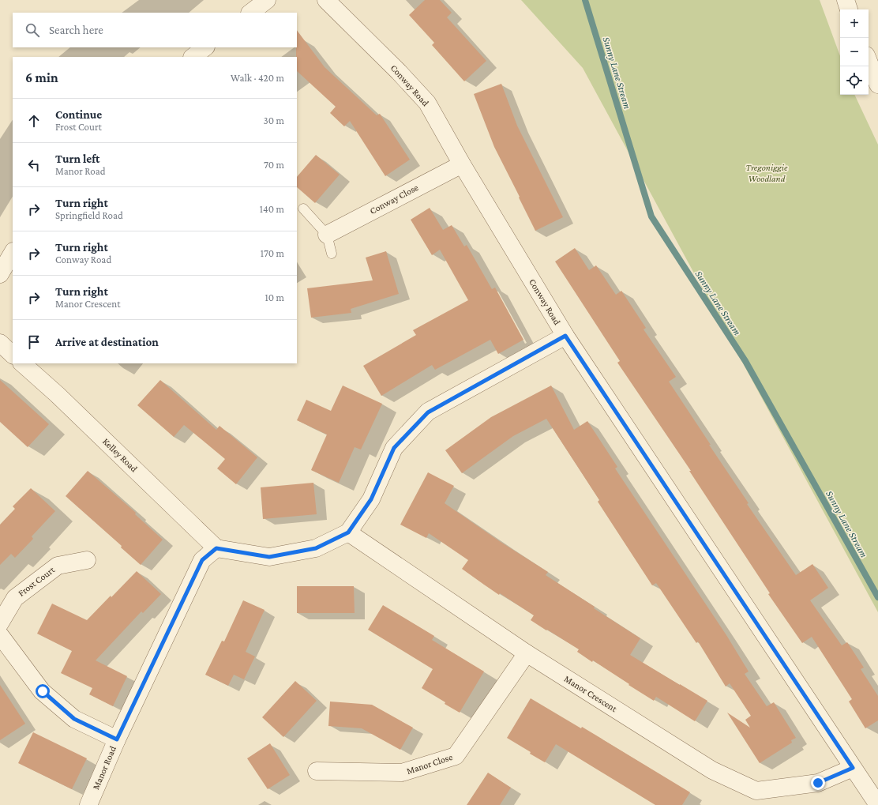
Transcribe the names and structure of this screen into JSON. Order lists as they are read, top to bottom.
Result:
{
  "streets": {
    "street": [
      "Conway Road",
      "Conway Close",
      "Kelley Road",
      "Frost Court",
      "Manor Crescent",
      "Manor Close",
      "Manor Road"
    ]
  },
  "crossings": [
    ["Conway Road", "Conway Close"],
    ["Conway Road", "Manor Crescent"],
    ["Kelley Road", "Manor Road"],
    ["Manor Crescent", "Manor Close"]
  ],
  "water": ["Sunny Lane Stream"],
  "parks": ["Tregoniggie Woodland"],
  "page": {
    "map_buttons": ["+", "−"],
    "search": "Search here",
    "heading": ["6 min", "Walk · 420 m"],
    "list": [
      ["Continue", "Frost Court", "30 m"],
      ["Turn left", "Manor Road", "70 m"],
      ["Turn right", "Springfield Road", "140 m"],
      ["Turn right", "Conway Road", "170 m"],
      ["Turn right", "Manor Crescent", "10 m"],
      "Arrive at destination"
    ]
  }
}
